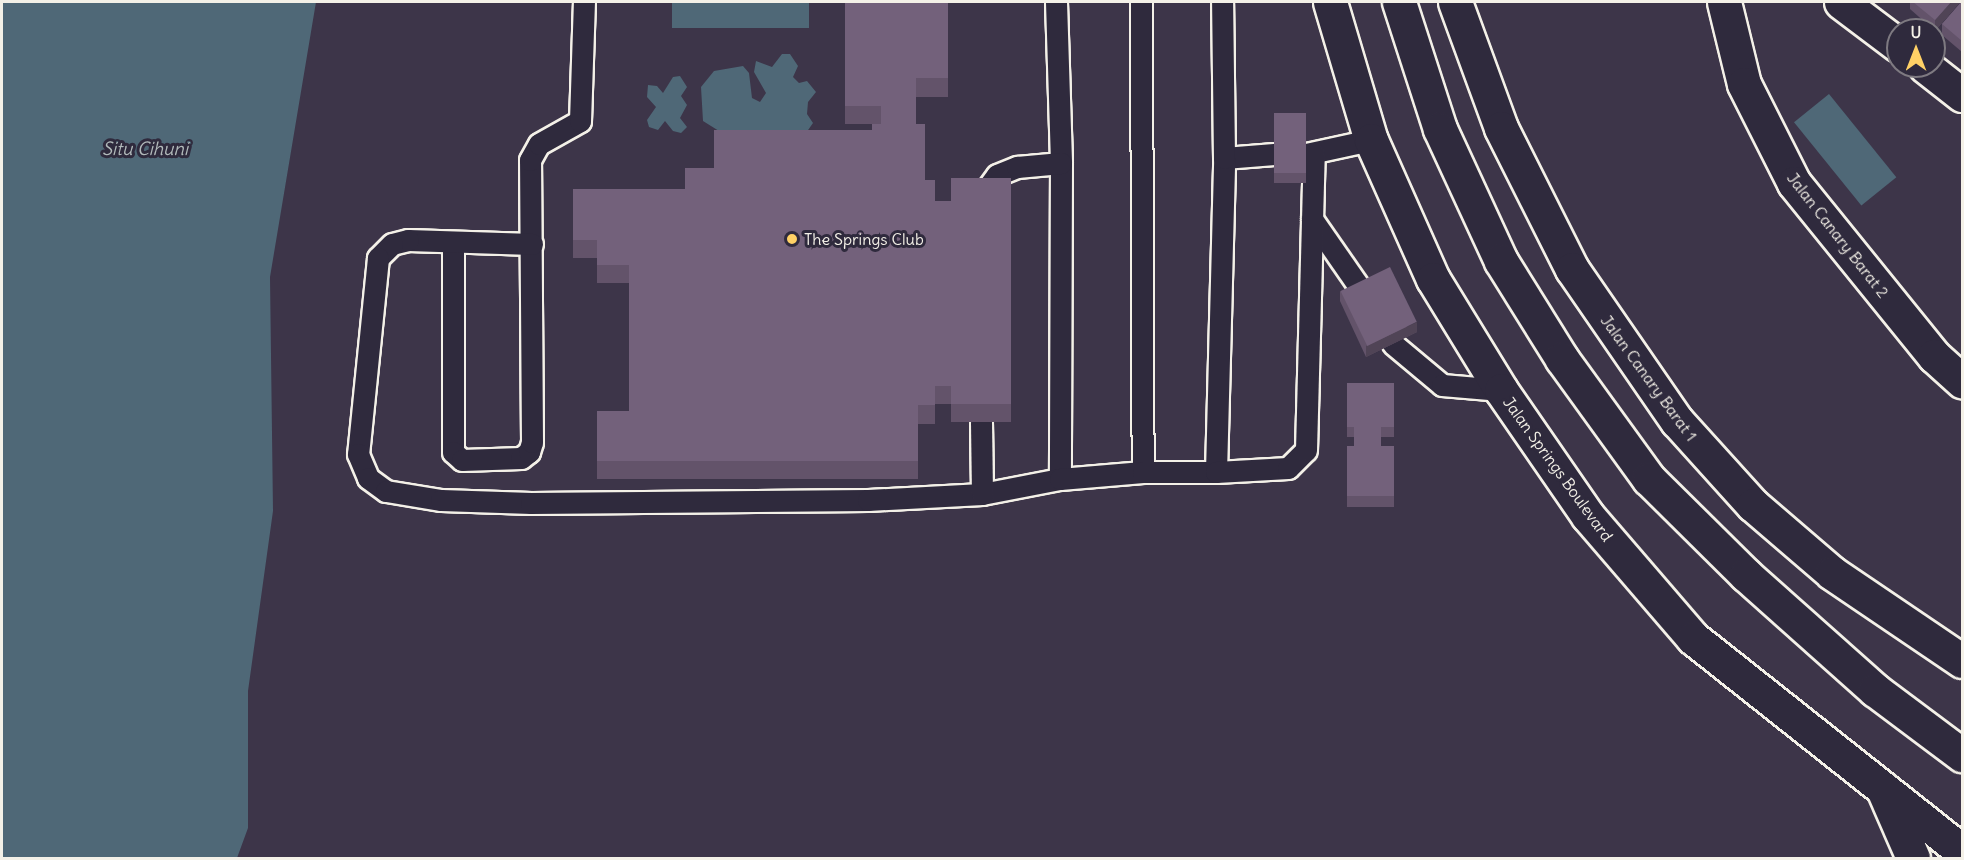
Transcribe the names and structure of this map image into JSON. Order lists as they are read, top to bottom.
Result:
{
  "streets": {
    "main road": ["Jalan Canary Barat 2", "Jalan Canary Barat 1", "Jalan Springs Boulevard"]
  },
  "water": ["Situ Cihuni"],
  "places": ["The Springs Club"],
  "north": "top"
}
